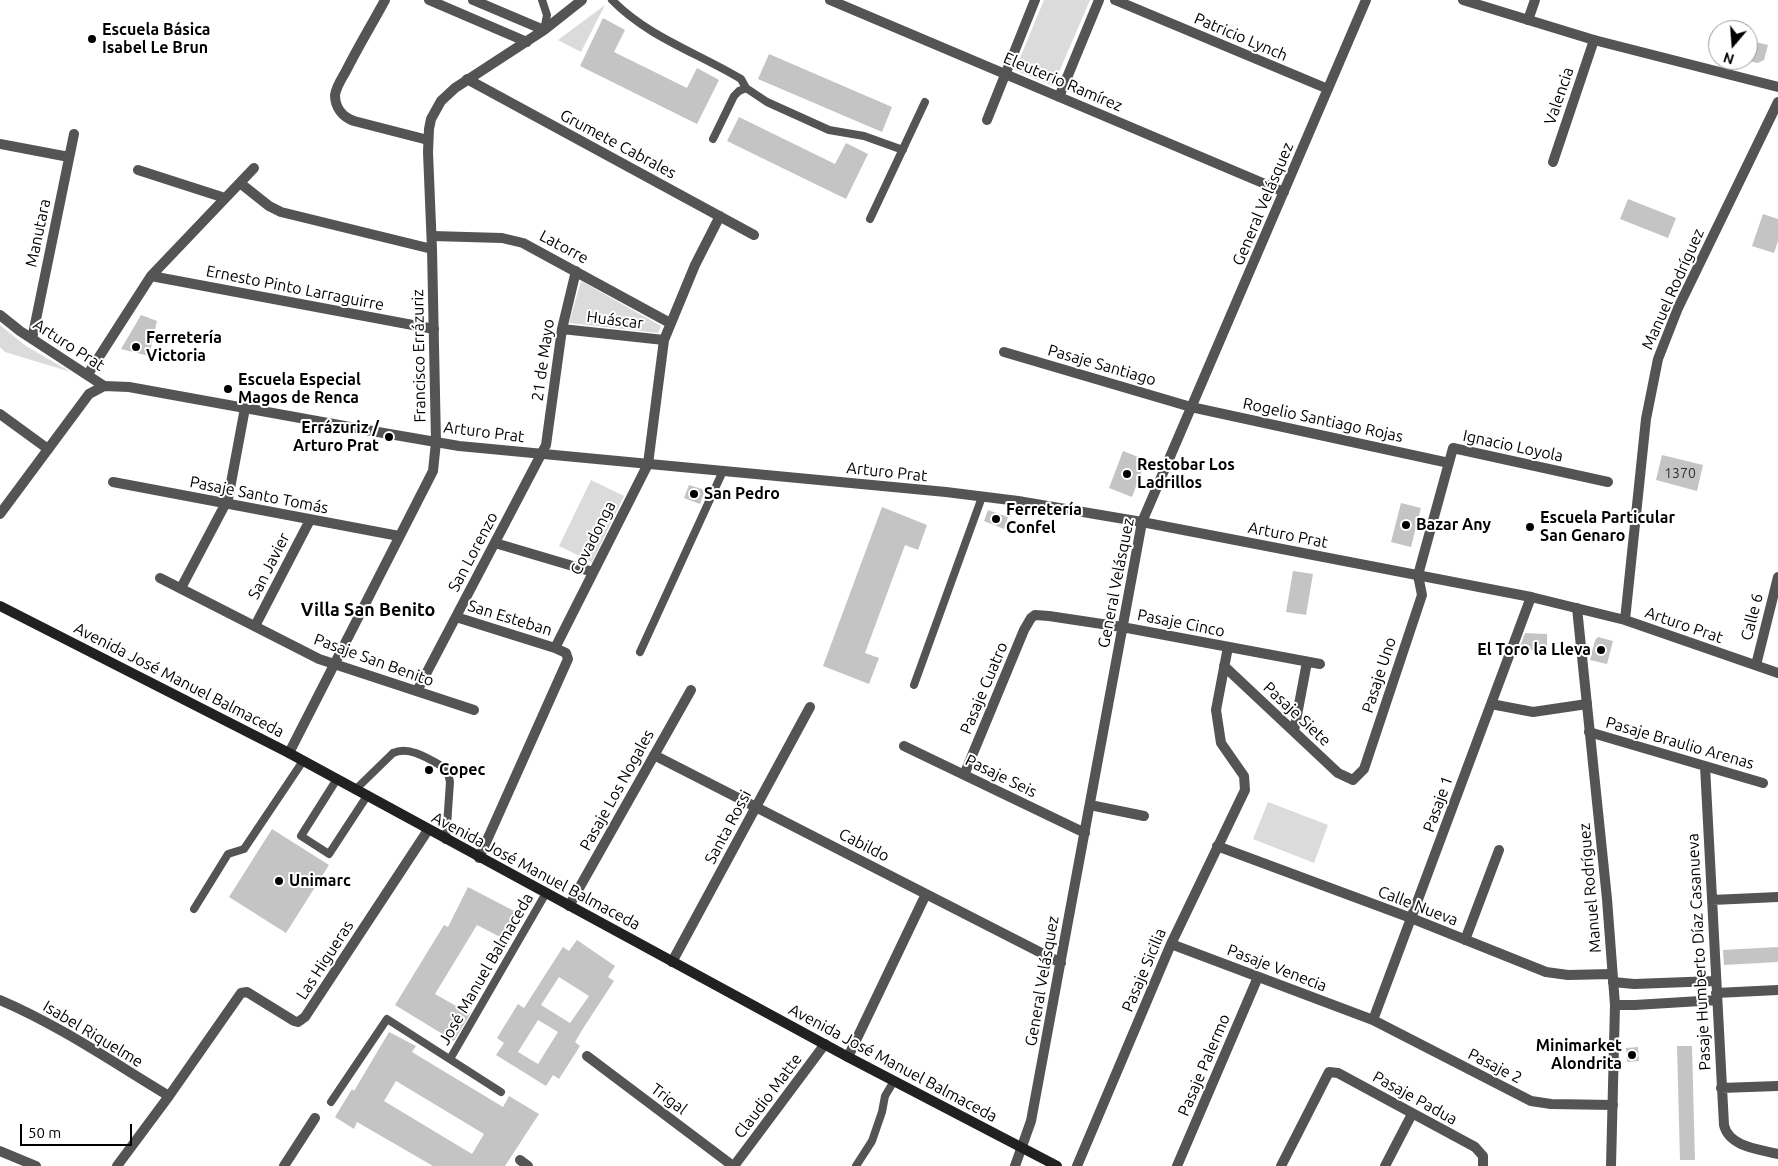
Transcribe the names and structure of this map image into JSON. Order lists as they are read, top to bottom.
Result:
{
  "streets": {
    "main road": ["Avenida José Manuel Balmaceda"],
    "street": [
      "Patricio Lynch",
      "Eleuterio Ramírez",
      "Valencia",
      "Grumete Cabrales",
      "General Velásquez",
      "Manutara",
      "Latorre",
      "Ernesto Pinto Larraguirre",
      "Manuel Rodríguez",
      "Huáscar",
      "Arturo Prat",
      "Francisco Errázuriz",
      "21 de Mayo",
      "Pasaje Santiago",
      "Rogelio Santiago Rojas",
      "Ignacio Loyola",
      "Pasaje Santo Tomás",
      "Covadonga",
      "San Lorenzo",
      "San Javier",
      "Calle 6",
      "San Esteban",
      "Pasaje Cinco",
      "Pasaje San Benito",
      "Pasaje Uno",
      "Pasaje Cuatro",
      "Pasaje Siete",
      "Pasaje Braulio Arenas",
      "Pasaje Seis",
      "Pasaje Los Nogales",
      "Pasaje 1",
      "Santa Rossi",
      "Cabildo",
      "Calle Nueva",
      "Pasaje Humberto Díaz Casanueva",
      "Las Higueras",
      "Pasaje Venecia",
      "Pasaje Sicilia",
      "Isabel Riquelme",
      "Pasaje Palermo",
      "Pasaje 2",
      "Claudio Matte",
      "Pasaje Padua",
      "Trigal"
    ],
    "lane": ["José Manuel Balmaceda"]
  },
  "crossings": [
    ["Patricio Lynch", "General Velásquez"],
    ["Eleuterio Ramírez", "General Velásquez"],
    ["Grumete Cabrales", "Francisco Errázuriz"],
    ["Grumete Cabrales", "Covadonga"],
    ["General Velásquez", "Arturo Prat"],
    ["General Velásquez", "Pasaje Santiago"],
    ["General Velásquez", "Rogelio Santiago Rojas"],
    ["General Velásquez", "Pasaje Cinco"],
    ["General Velásquez", "Avenida José Manuel Balmaceda"],
    ["General Velásquez", "Pasaje Seis"],
    ["General Velásquez", "Cabildo"],
    ["Manutara", "Arturo Prat"],
    ["Latorre", "Francisco Errázuriz"],
    ["Latorre", "21 de Mayo"],
    ["Latorre", "Covadonga"],
    ["Ernesto Pinto Larraguirre", "Francisco Errázuriz"],
    ["Manuel Rodríguez", "Arturo Prat"],
    ["Manuel Rodríguez", "Pasaje Braulio Arenas"],
    ["Manuel Rodríguez", "Calle Nueva"],
    ["Manuel Rodríguez", "Pasaje 2"],
    ["Huáscar", "21 de Mayo"],
    ["Huáscar", "Covadonga"],
    ["Arturo Prat", "Francisco Errázuriz"],
    ["Arturo Prat", "21 de Mayo"],
    ["Arturo Prat", "Ignacio Loyola"],
    ["Arturo Prat", "Covadonga"],
    ["Arturo Prat", "San Lorenzo"],
    ["Arturo Prat", "Calle 6"],
    ["Arturo Prat", "Pasaje Uno"],
    ["Arturo Prat", "Pasaje 1"],
    ["Francisco Errázuriz", "Pasaje Santo Tomás"],
    ["Francisco Errázuriz", "Pasaje San Benito"],
    ["Francisco Errázuriz", "Avenida José Manuel Balmaceda"],
    ["21 de Mayo", "San Lorenzo"],
    ["Pasaje Santiago", "Rogelio Santiago Rojas"],
    ["Rogelio Santiago Rojas", "Ignacio Loyola"],
    ["Ignacio Loyola", "Pasaje Uno"],
    ["Pasaje Santo Tomás", "San Javier"],
    ["Covadonga", "San Esteban"],
    ["San Lorenzo", "San Esteban"],
    ["San Lorenzo", "Pasaje San Benito"],
    ["San Javier", "Pasaje San Benito"],
    ["Pasaje Cinco", "Pasaje Cuatro"],
    ["Pasaje Uno", "Pasaje Siete"],
    ["Avenida José Manuel Balmaceda", "Pasaje Los Nogales"],
    ["Avenida José Manuel Balmaceda", "Santa Rossi"],
    ["Avenida José Manuel Balmaceda", "Las Higueras"],
    ["Avenida José Manuel Balmaceda", "José Manuel Balmaceda"],
    ["Avenida José Manuel Balmaceda", "Claudio Matte"],
    ["Pasaje Cuatro", "Pasaje Seis"],
    ["Pasaje Siete", "Pasaje Sicilia"],
    ["Pasaje Braulio Arenas", "Pasaje Humberto Díaz Casanueva"],
    ["Pasaje Los Nogales", "Cabildo"],
    ["Pasaje 1", "Calle Nueva"],
    ["Pasaje 1", "Pasaje Venecia"],
    ["Pasaje 1", "Pasaje 2"],
    ["Santa Rossi", "Cabildo"],
    ["Calle Nueva", "Pasaje Humberto Díaz Casanueva"],
    ["Calle Nueva", "Pasaje Sicilia"],
    ["Las Higueras", "Isabel Riquelme"],
    ["Pasaje Venecia", "Pasaje Sicilia"],
    ["Pasaje Venecia", "Pasaje Palermo"],
    ["Pasaje Venecia", "Pasaje 2"],
    ["Claudio Matte", "Trigal"]
  ],
  "districts": ["Villa San Benito"],
  "places": [
    "Escuela Básica Isabel Le Brun",
    "Ferretería Victoria",
    "Escuela Especial Magos de Renca",
    "Errázuriz / Arturo Prat",
    "Restobar Los Ladrillos",
    "San Pedro",
    "Ferretería Confel",
    "Bazar Any",
    "Escuela Particular San Genaro",
    "El Toro la Lleva",
    "Copec",
    "Unimarc",
    "Minimarket Alondrita"
  ],
  "house_numbers": ["1370"],
  "scale_bar": "50 m",
  "north": "bottom"
}
